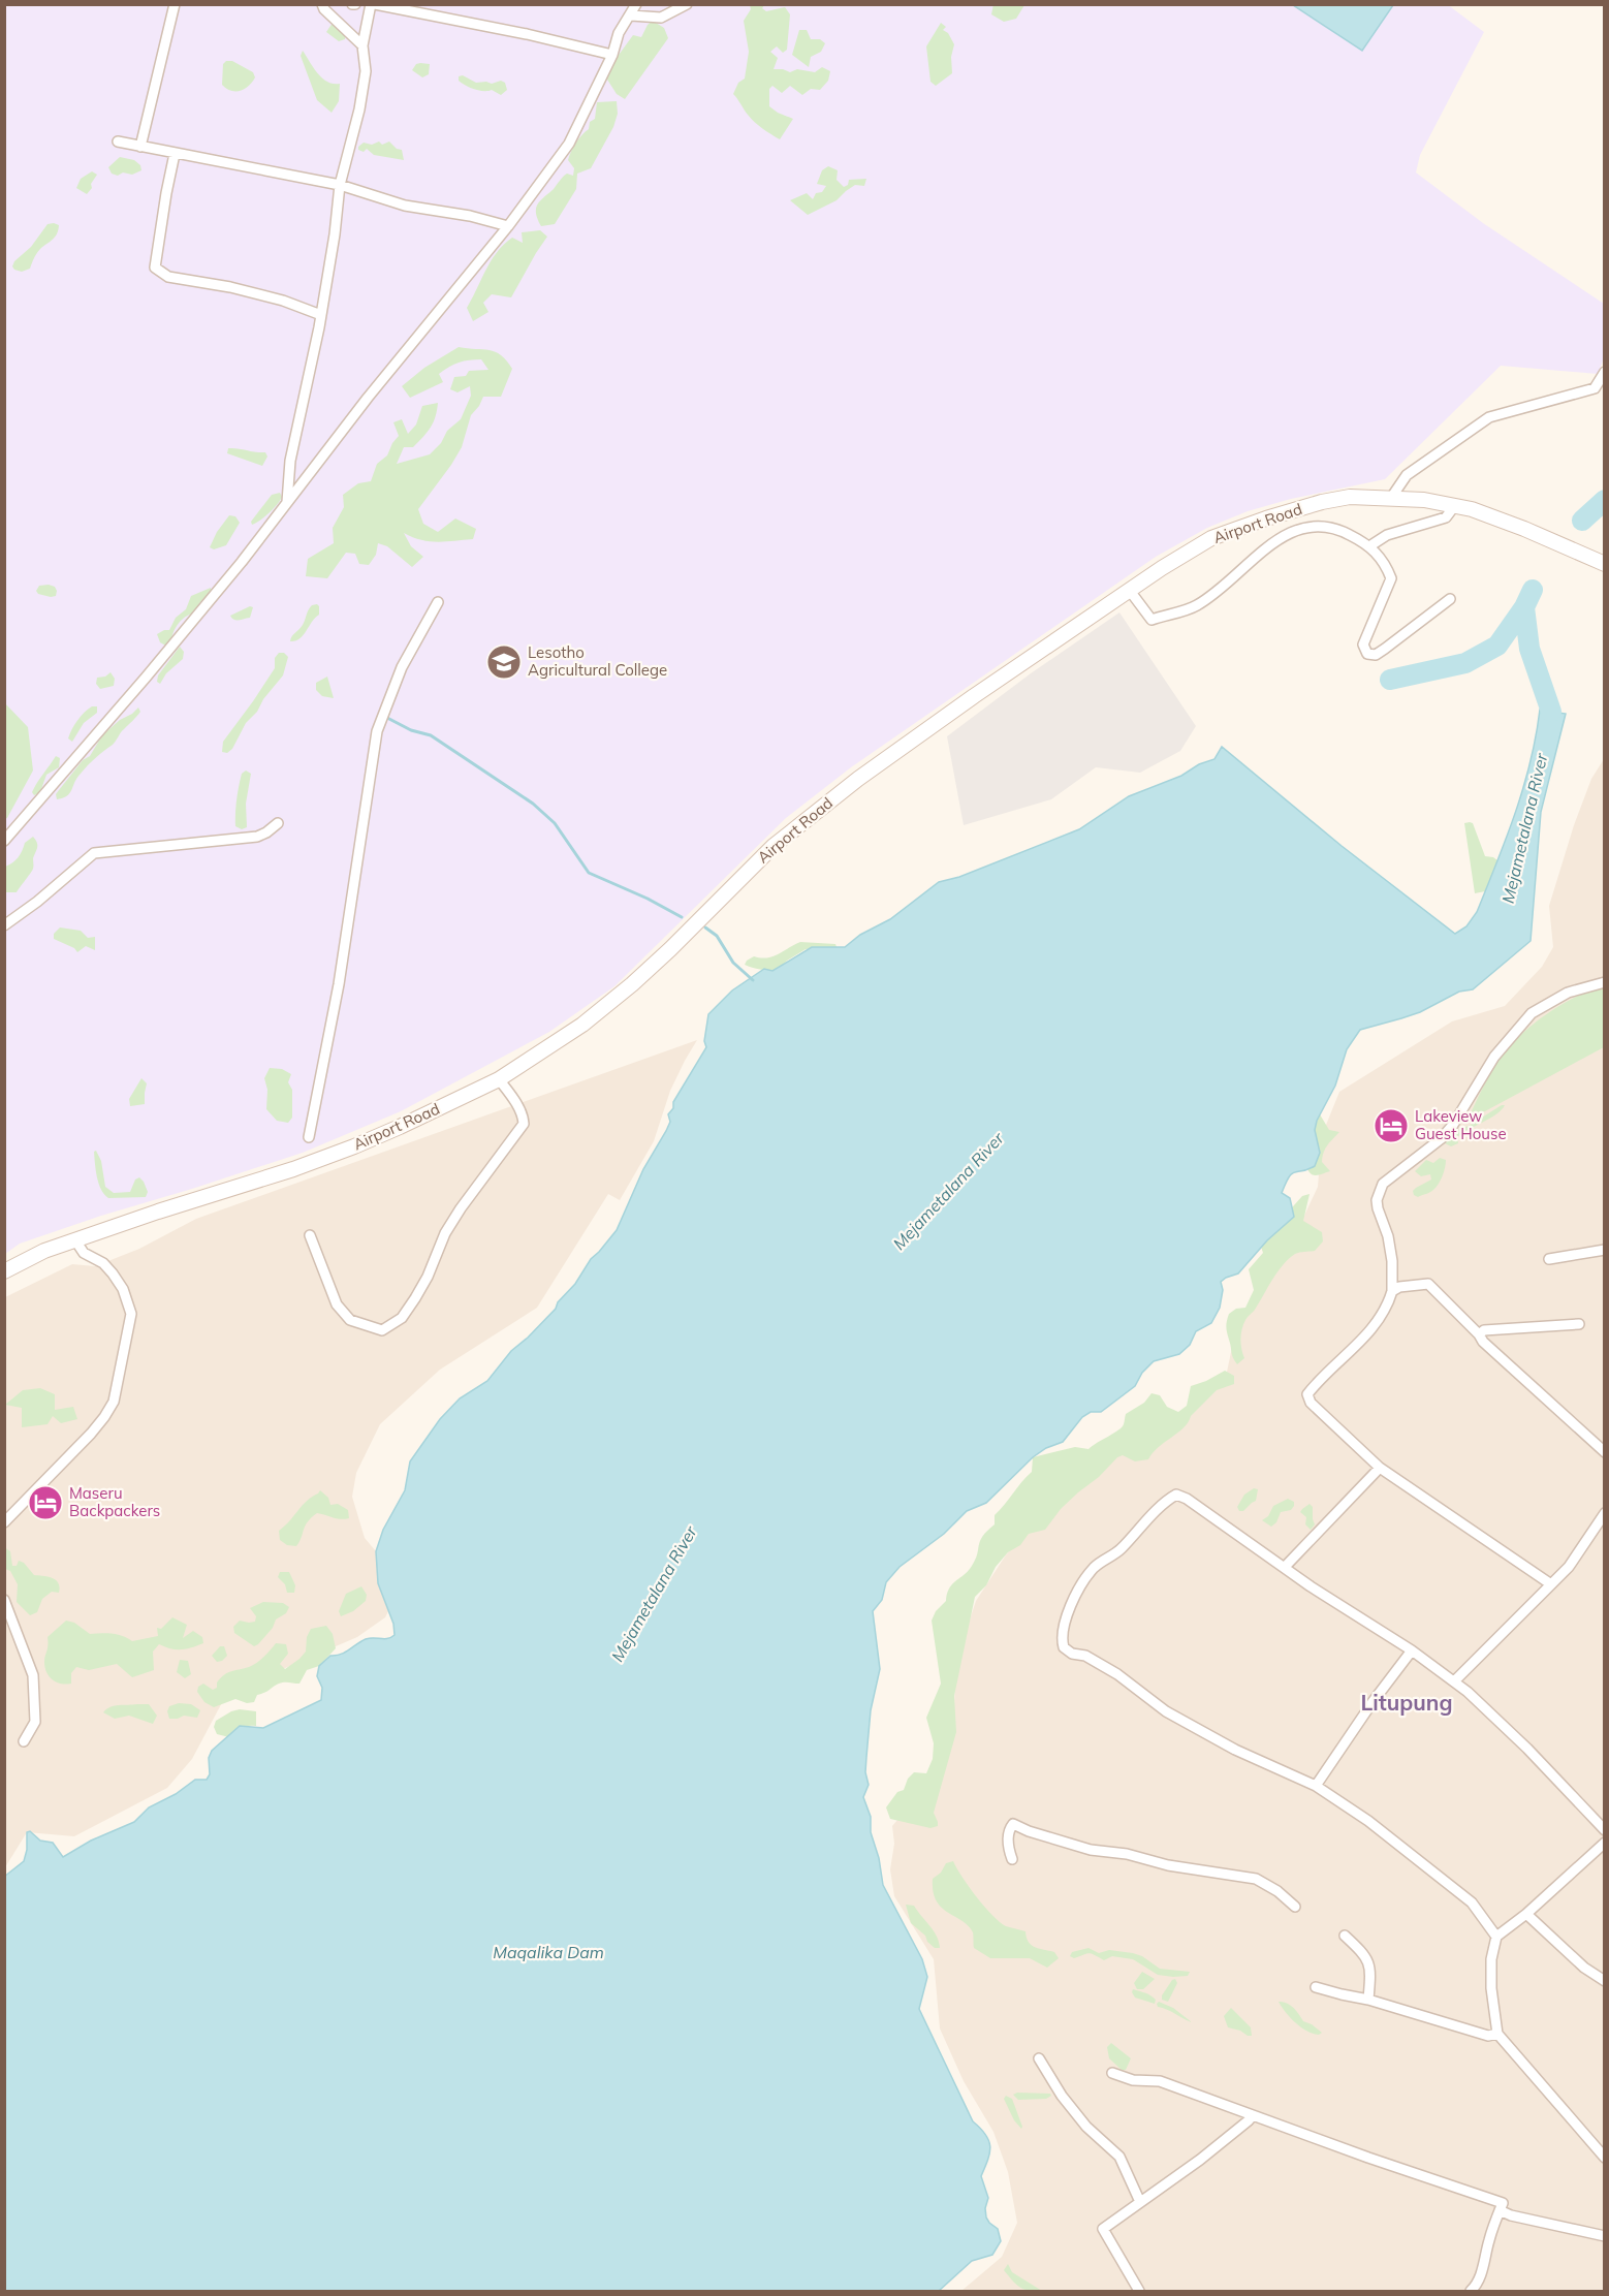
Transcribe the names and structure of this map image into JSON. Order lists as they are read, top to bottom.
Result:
{
  "streets": {
    "main road": ["Airport Road"]
  },
  "districts": ["Litupung"],
  "water": ["Mejametalana River", "Maqalika Dam"],
  "places": {
    "school or university": ["Lesotho Agricultural College"],
    "hotel": ["Lakeview Guest House", "Maseru Backpackers"]
  }
}
